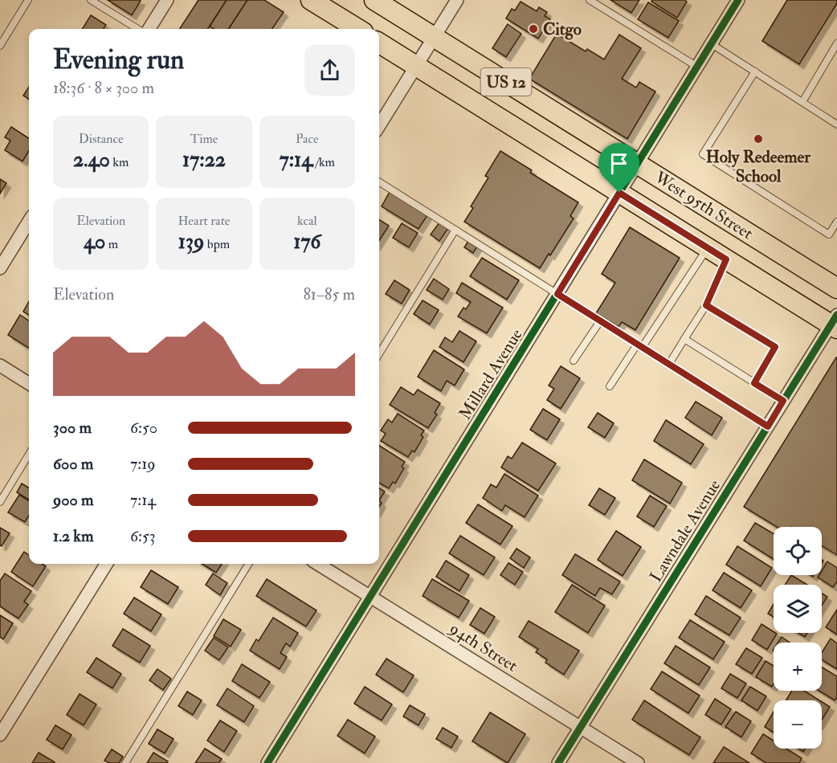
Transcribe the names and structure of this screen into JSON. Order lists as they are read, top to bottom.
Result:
{
  "streets": {
    "main road": ["US 12", "West 95th Street"],
    "street": ["Millard Avenue", "Lawndale Avenue", "94th Street"]
  },
  "crossings": [
    ["West 95th Street", "Millard Avenue"],
    ["West 95th Street", "Lawndale Avenue"],
    ["Millard Avenue", "94th Street"],
    ["Lawndale Avenue", "94th Street"]
  ],
  "places": ["Citgo", "Holy Redeemer School"],
  "page": {
    "heading": ["Evening run", "18:36 · 8 × 300 m"],
    "stats": [
      ["Distance", "2.40 km"],
      ["Time", "17:22"],
      ["Pace", "7:14 /km"],
      ["Elevation", "40 m"],
      ["Heart rate", "139 bpm"],
      ["kcal", "176"]
    ],
    "chart": ["Elevation", "81–85 m"],
    "list": [
      {
        "name": "300 m",
        "note": "6:50"
      },
      {
        "name": "600 m",
        "note": "7:19"
      },
      {
        "name": "900 m",
        "note": "7:14"
      },
      {
        "name": "1.2 km",
        "note": "6:53"
      }
    ],
    "map_buttons": ["+", "−"]
  }
}
